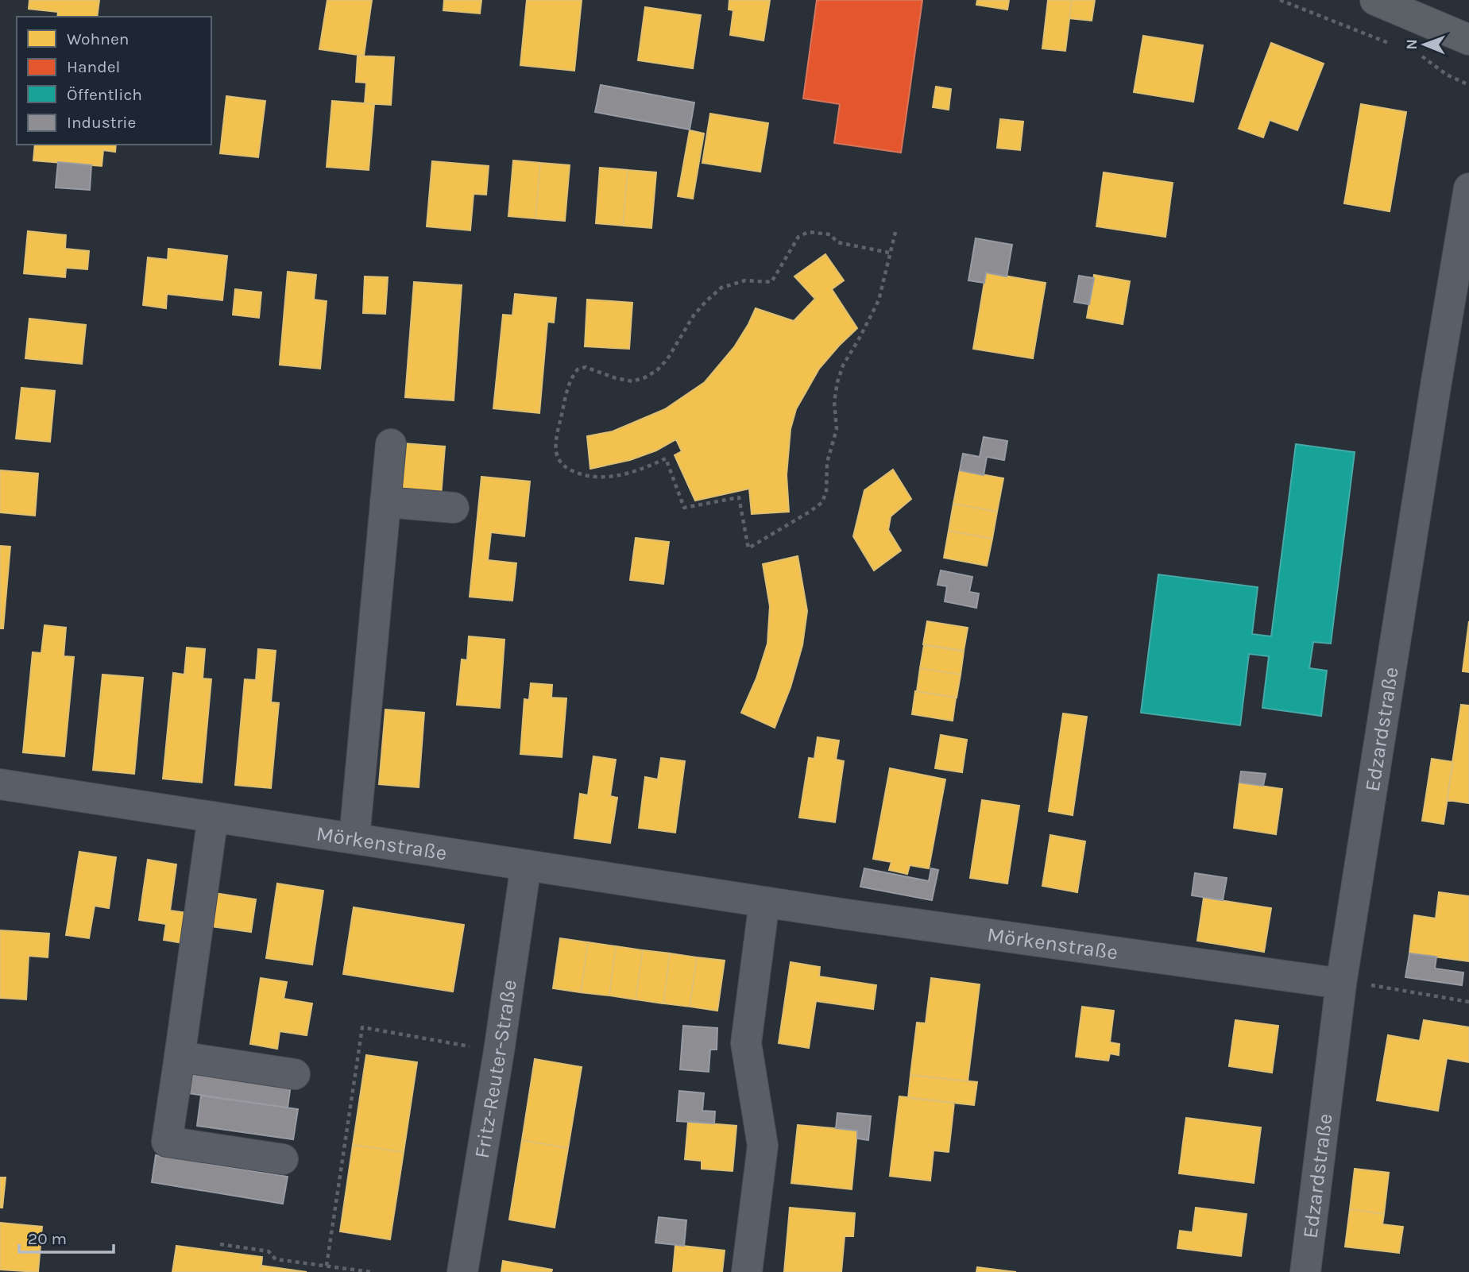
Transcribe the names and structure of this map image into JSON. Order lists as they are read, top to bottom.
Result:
{
  "streets": {
    "street": ["Edzardstraße", "Mörkenstraße", "Fritz-Reuter-Straße"]
  },
  "crossings": [
    ["Edzardstraße", "Mörkenstraße"],
    ["Mörkenstraße", "Fritz-Reuter-Straße"]
  ],
  "legend": [
    "Wohnen",
    "Handel",
    "Öffentlich",
    "Industrie"
  ],
  "scale_bar": "20 m",
  "north": "left"
}
